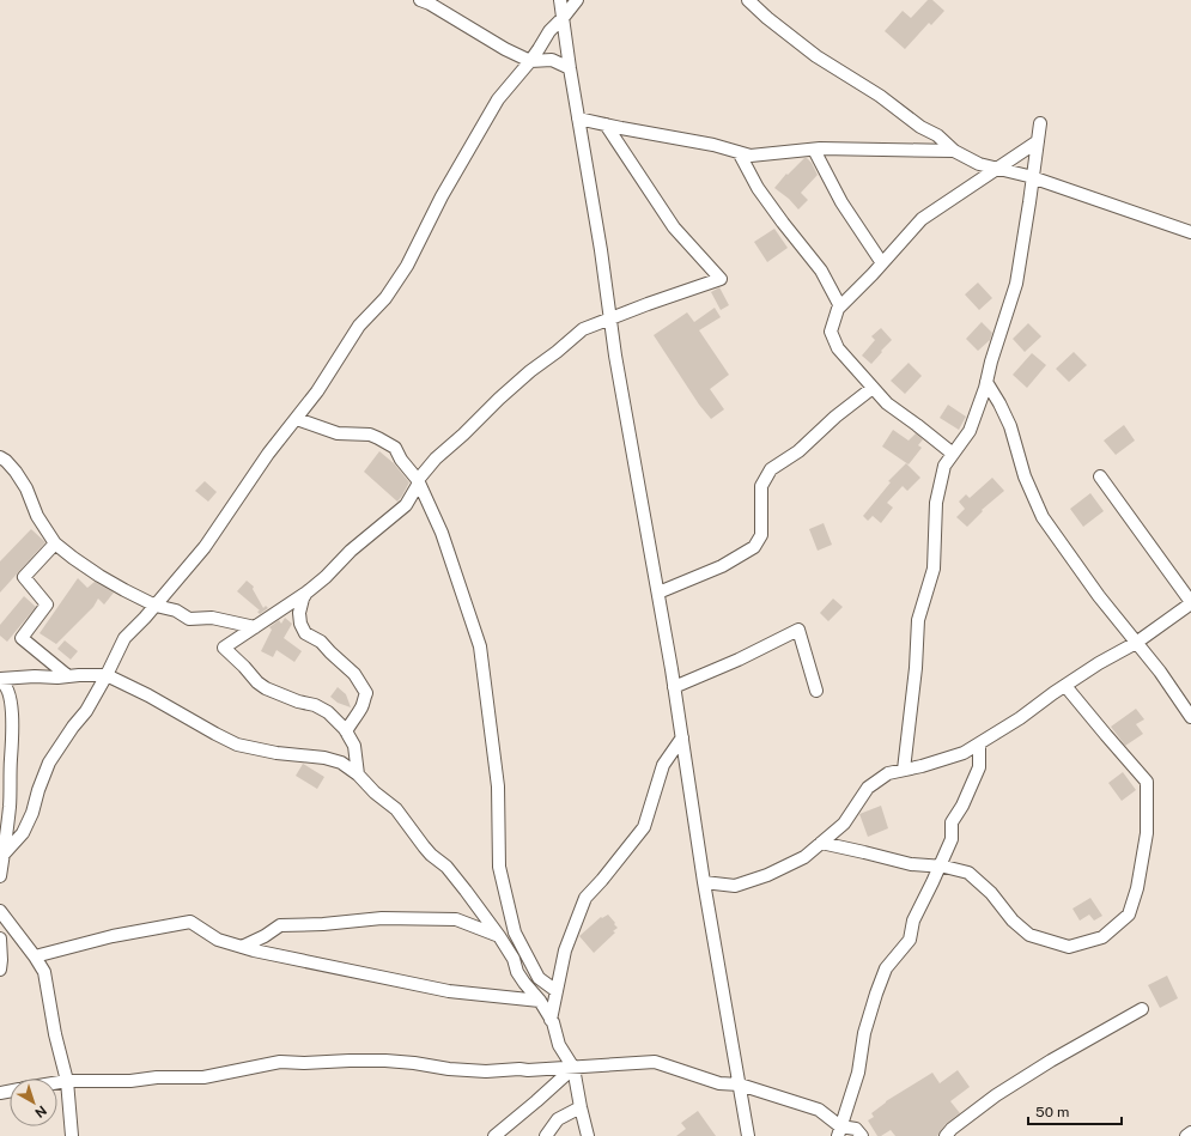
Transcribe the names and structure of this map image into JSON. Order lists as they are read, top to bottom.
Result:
{
  "scale_bar": "50 m",
  "north": "bottom right"
}
